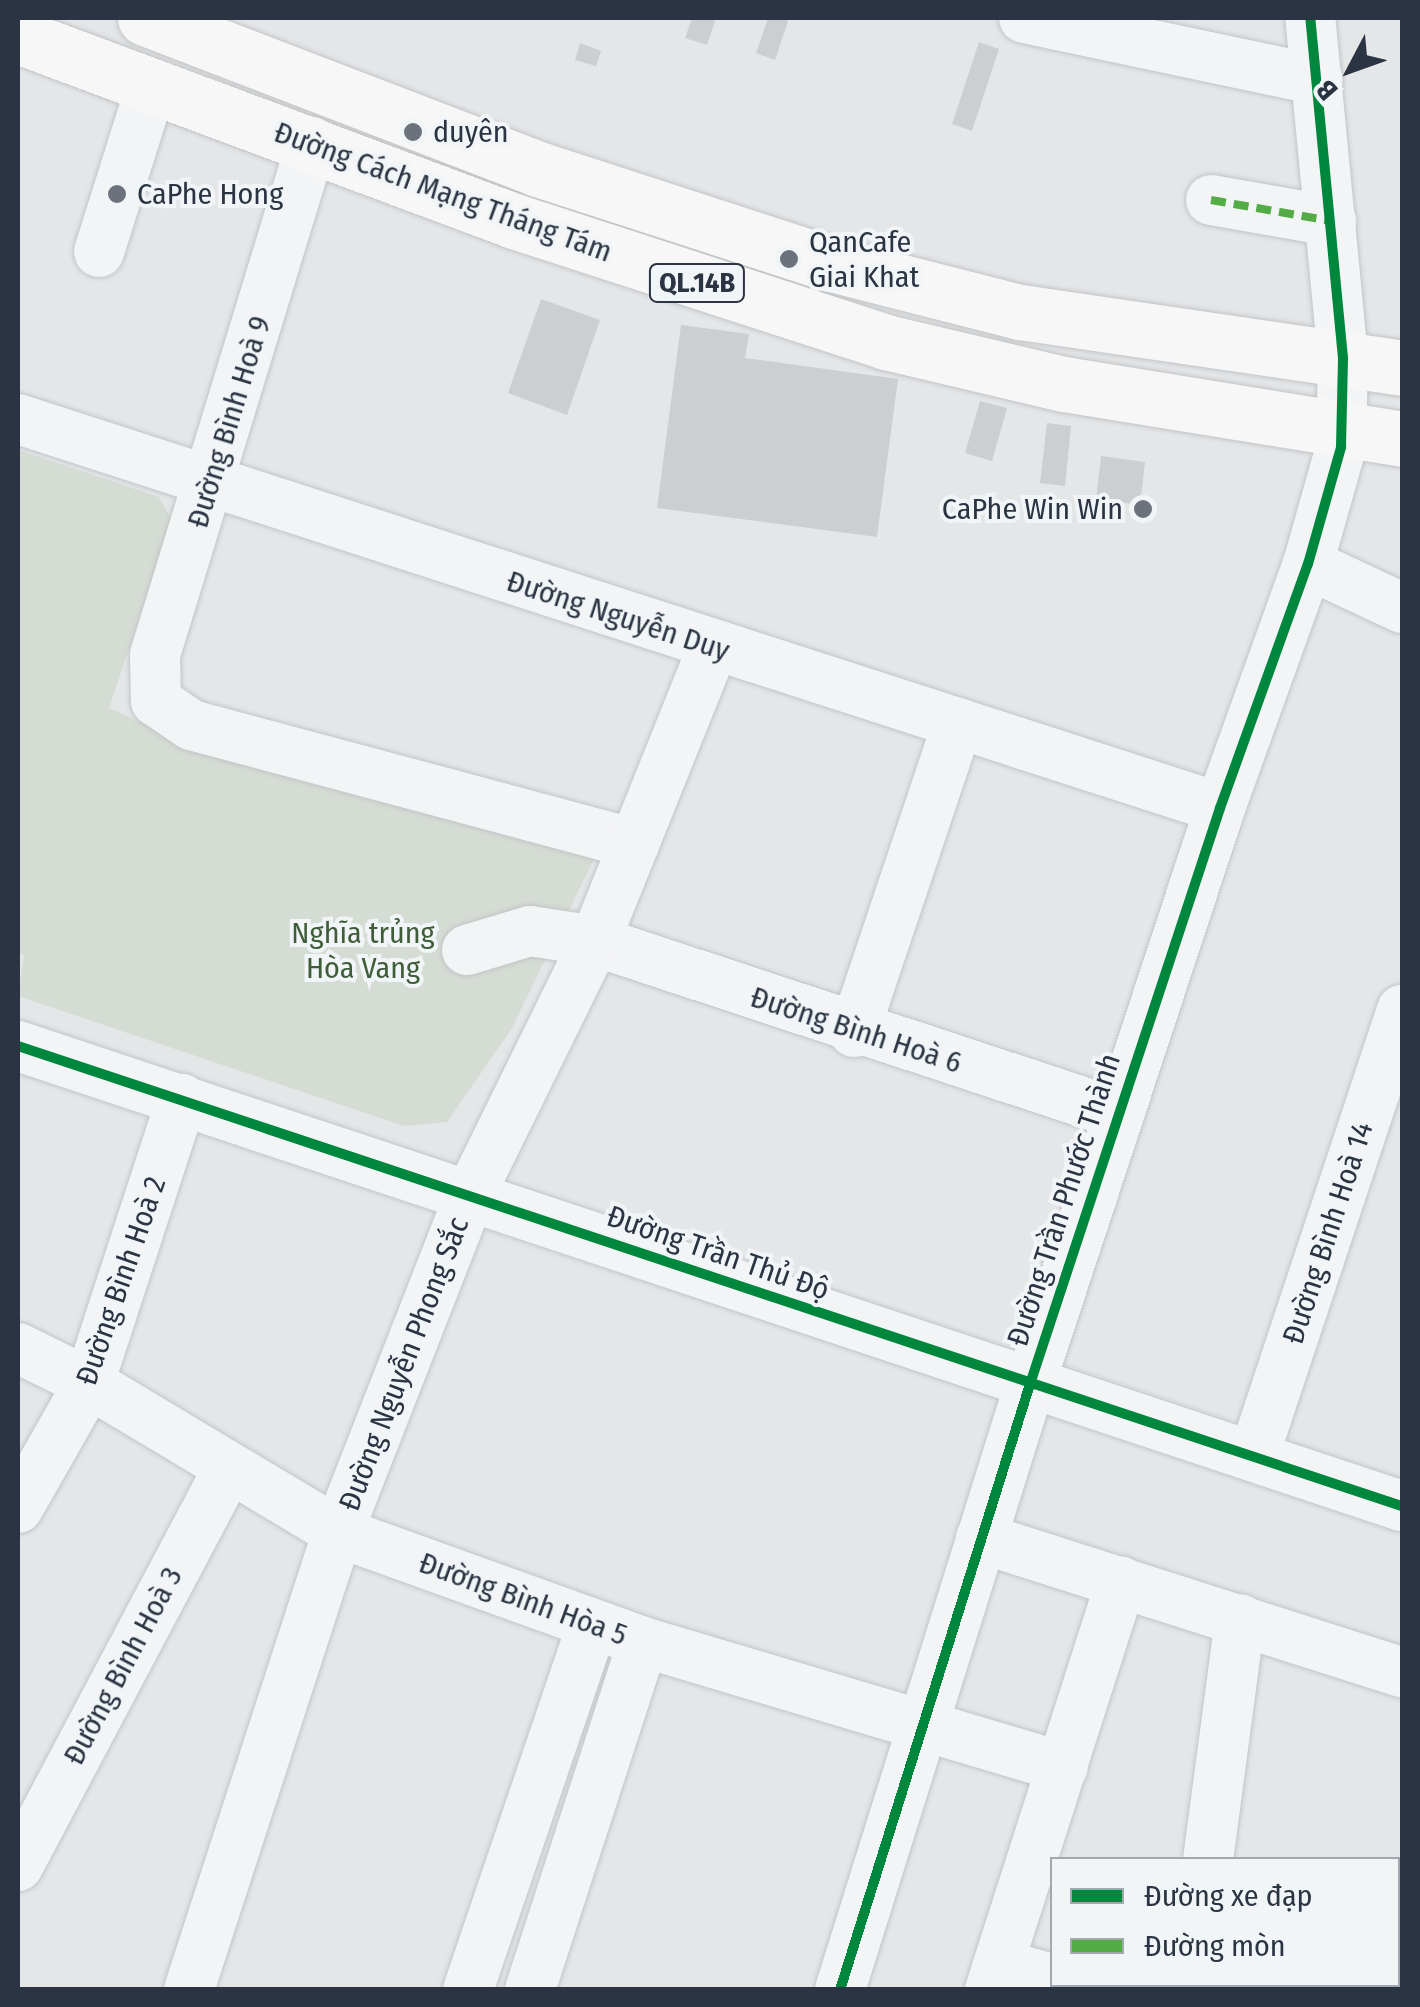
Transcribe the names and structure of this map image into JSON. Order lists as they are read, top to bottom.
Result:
{
  "streets": {
    "highway": ["Đường Cách Mạng Tháng Tám", "QL.14B"],
    "street": [
      "Đường Bình Hoà 9",
      "Đường Nguyễn Duy",
      "Đường Bình Hoà 6",
      "Đường Trần Phước Thành",
      "Đường Bình Hoà 14",
      "Đường Trần Thủ Độ",
      "Đường Bình Hoà 2",
      "Đường Nguyễn Phong Sắc",
      "Đường Bình Hòa 5",
      "Đường Bình Hoà 3"
    ]
  },
  "crossings": [
    ["Đường Cách Mạng Tháng Tám", "Đường Bình Hoà 9"],
    ["Đường Cách Mạng Tháng Tám", "Đường Trần Phước Thành"],
    ["Đường Bình Hoà 9", "Đường Nguyễn Duy"],
    ["Đường Bình Hoà 9", "Đường Nguyễn Phong Sắc"],
    ["Đường Nguyễn Duy", "Đường Trần Phước Thành"],
    ["Đường Nguyễn Duy", "Đường Nguyễn Phong Sắc"],
    ["Đường Bình Hoà 6", "Đường Trần Phước Thành"],
    ["Đường Bình Hoà 6", "Đường Nguyễn Phong Sắc"],
    ["Đường Trần Phước Thành", "Đường Trần Thủ Độ"],
    ["Đường Trần Phước Thành", "Đường Bình Hòa 5"],
    ["Đường Bình Hoà 14", "Đường Trần Thủ Độ"],
    ["Đường Trần Thủ Độ", "Đường Bình Hoà 2"],
    ["Đường Trần Thủ Độ", "Đường Nguyễn Phong Sắc"],
    ["Đường Bình Hoà 2", "Đường Bình Hòa 5"],
    ["Đường Nguyễn Phong Sắc", "Đường Bình Hòa 5"],
    ["Đường Bình Hòa 5", "Đường Bình Hoà 3"]
  ],
  "parks": ["Nghĩa trủng Hòa Vang"],
  "places": [
    "duyên",
    "CaPhe Hong",
    "QanCafe Giai Khat",
    "CaPhe Win Win"
  ],
  "legend": ["Đường xe đạp", "Đường mòn"],
  "north": "bottom left"
}
